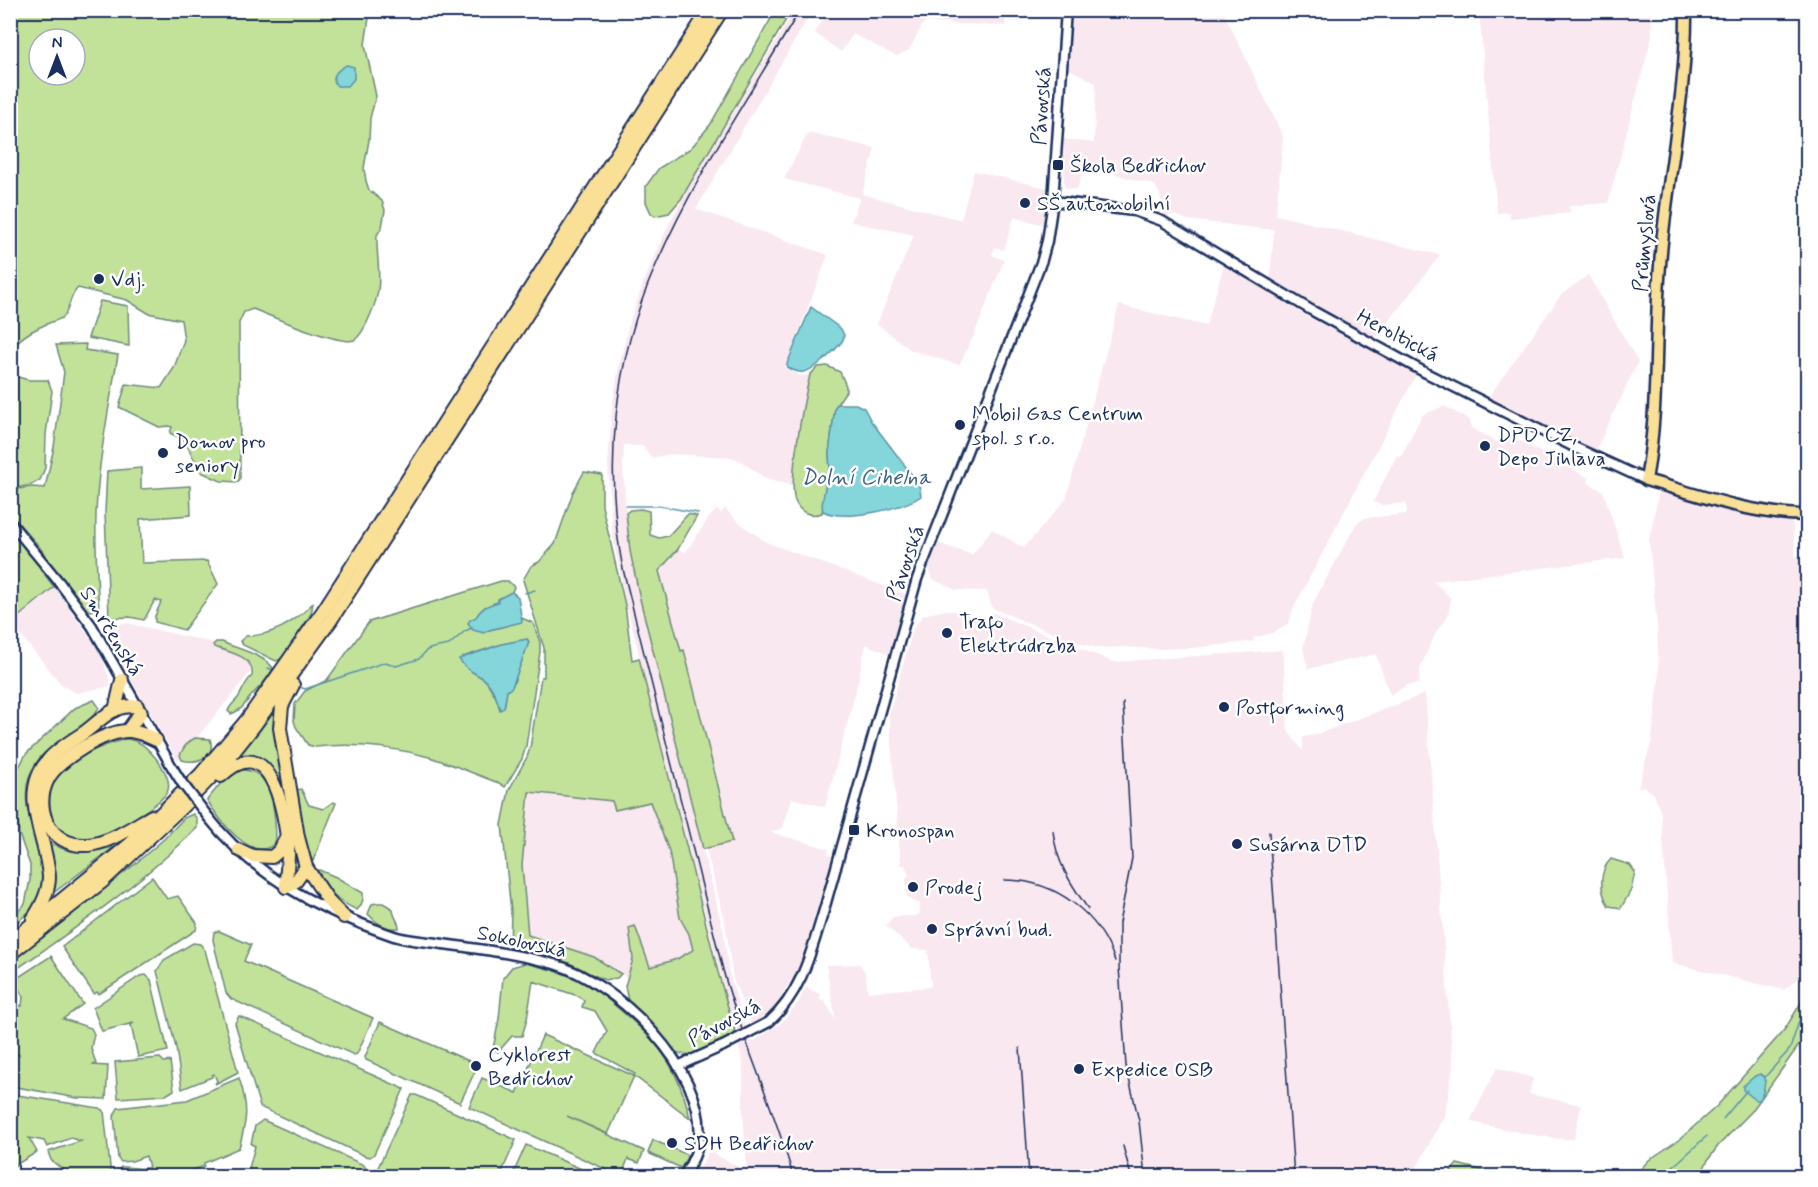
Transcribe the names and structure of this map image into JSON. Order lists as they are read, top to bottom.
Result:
{
  "streets": {
    "main road": ["Průmyslová", "Heroltická"],
    "street": ["Pávovská", "Smrčenská", "Sokolovská"]
  },
  "crossings": [
    ["Pávovská", "Heroltická"],
    ["Pávovská", "Sokolovská"],
    ["Průmyslová", "Heroltická"],
    ["Smrčenská", "Sokolovská"]
  ],
  "water": ["Dolní Cihelna"],
  "places": {
    "transit": ["Škola Bedřichov", "Kronospan"],
    "other": [
      "SŠ automobilní",
      "Vdj.",
      "Mobil Gas Centrum spol. s r.o.",
      "DPD CZ, Depo Jihlava",
      "Domov pro seniory",
      "Trafo Elektrúdrzba",
      "Postforming",
      "Susárna DTD",
      "Prodej",
      "Správní bud.",
      "Cyklorest Bedřichov",
      "Expedice OSB",
      "SDH Bedřichov"
    ]
  },
  "north": "top"
}
